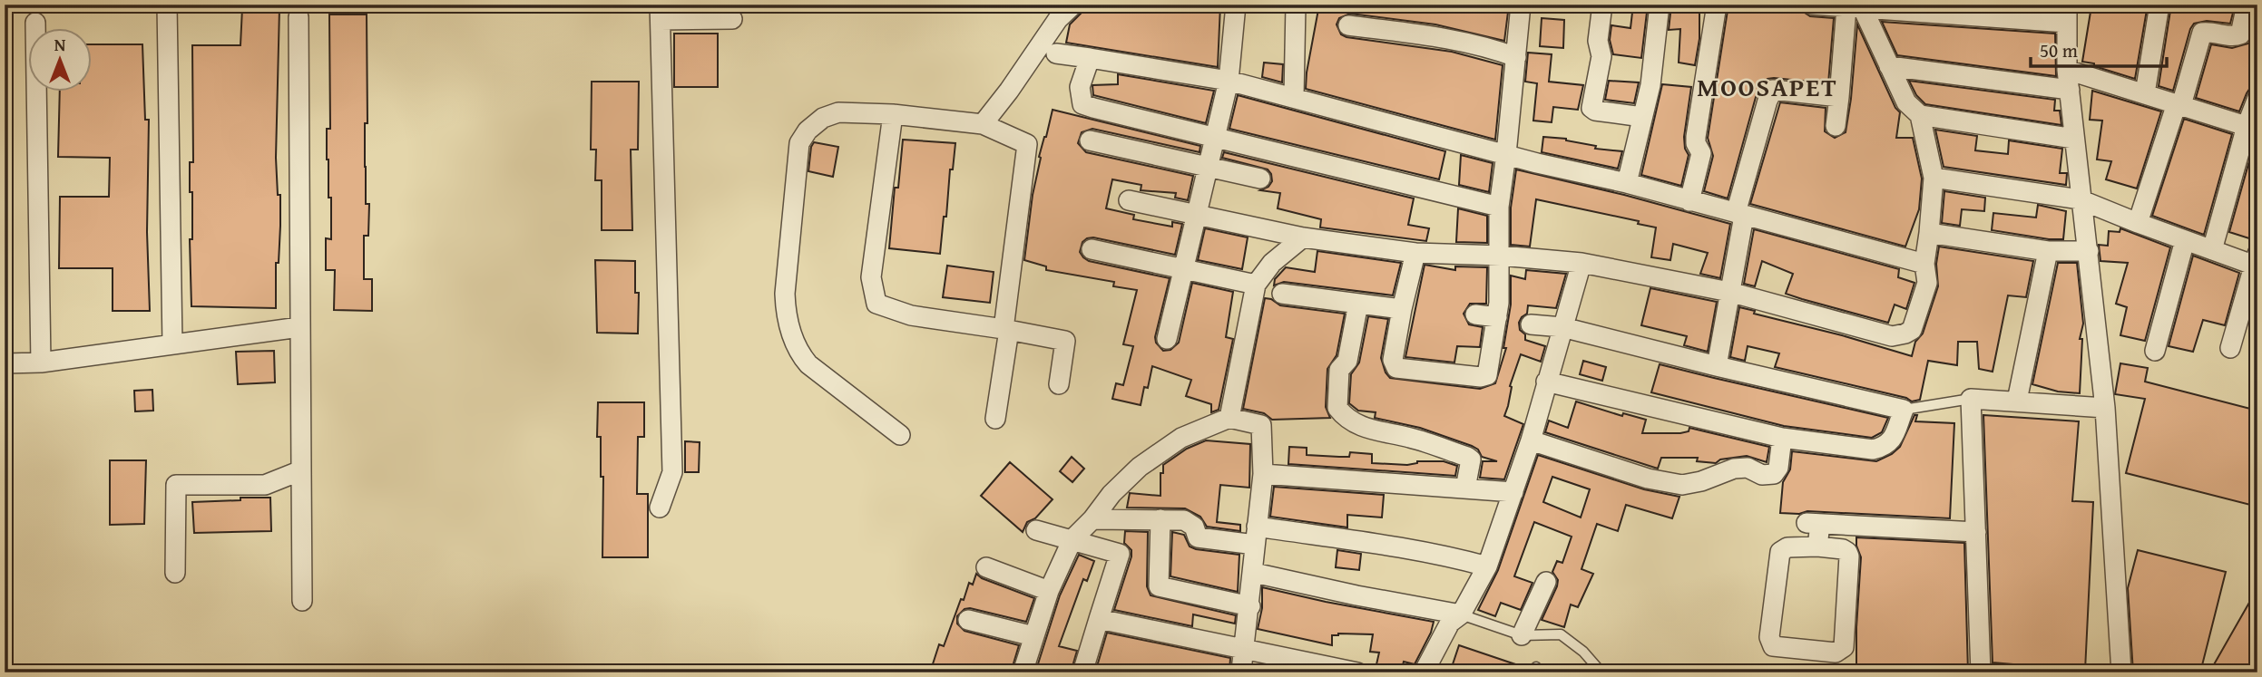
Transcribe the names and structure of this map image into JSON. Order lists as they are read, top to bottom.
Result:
{
  "districts": ["MOOSAPET"],
  "scale_bar": "50 m",
  "north": "top"
}
